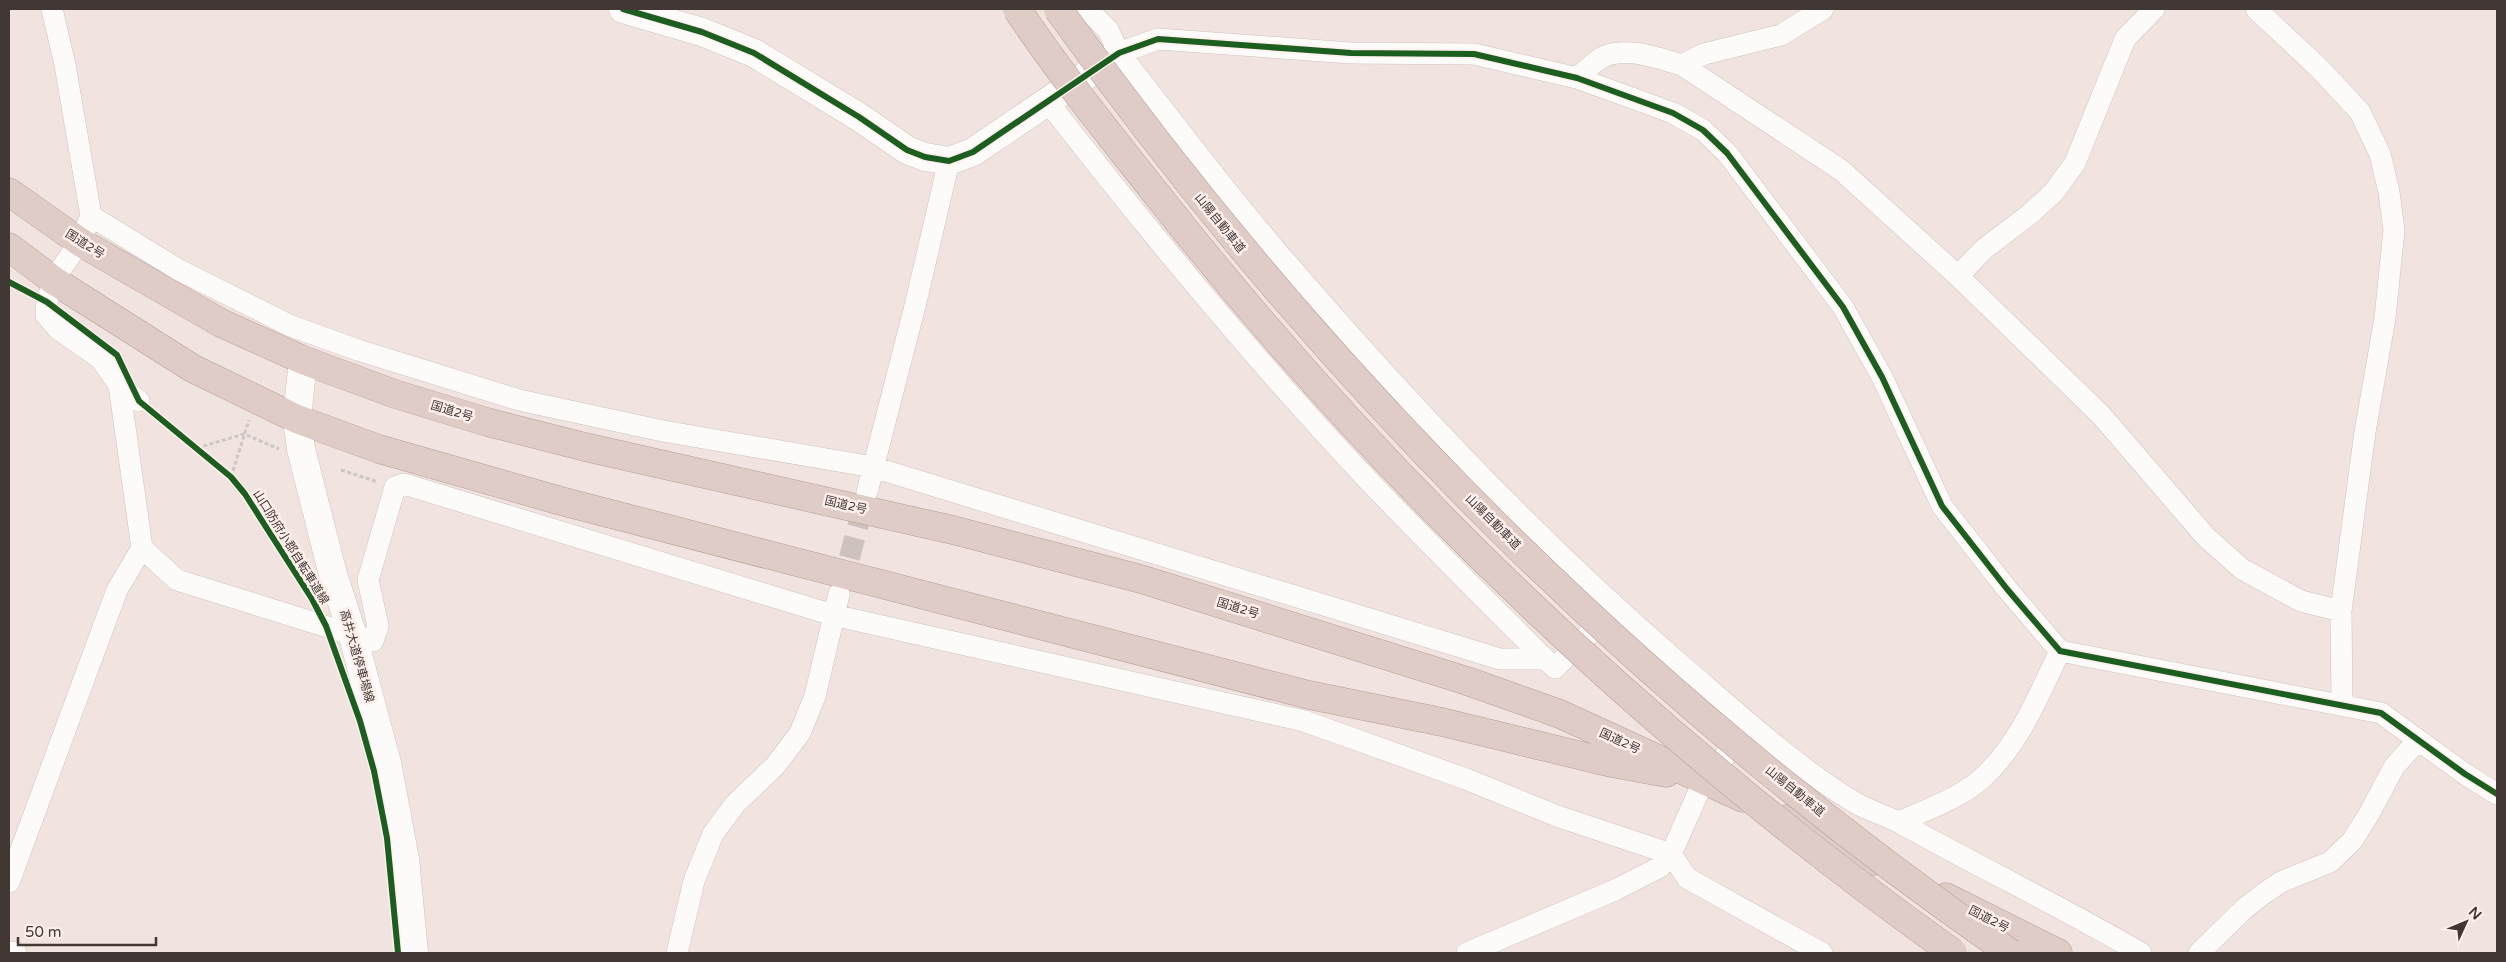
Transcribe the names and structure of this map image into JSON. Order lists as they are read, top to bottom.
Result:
{
  "streets": {
    "highway": ["山陽自動車道", "国道2号"],
    "main road": ["高井大道停車場線"],
    "cycle path": ["山口防府小郡自転車道線"]
  },
  "crossings": [
    ["国道2号", "高井大道停車場線"]
  ],
  "scale_bar": "50 m",
  "north": "top right"
}
